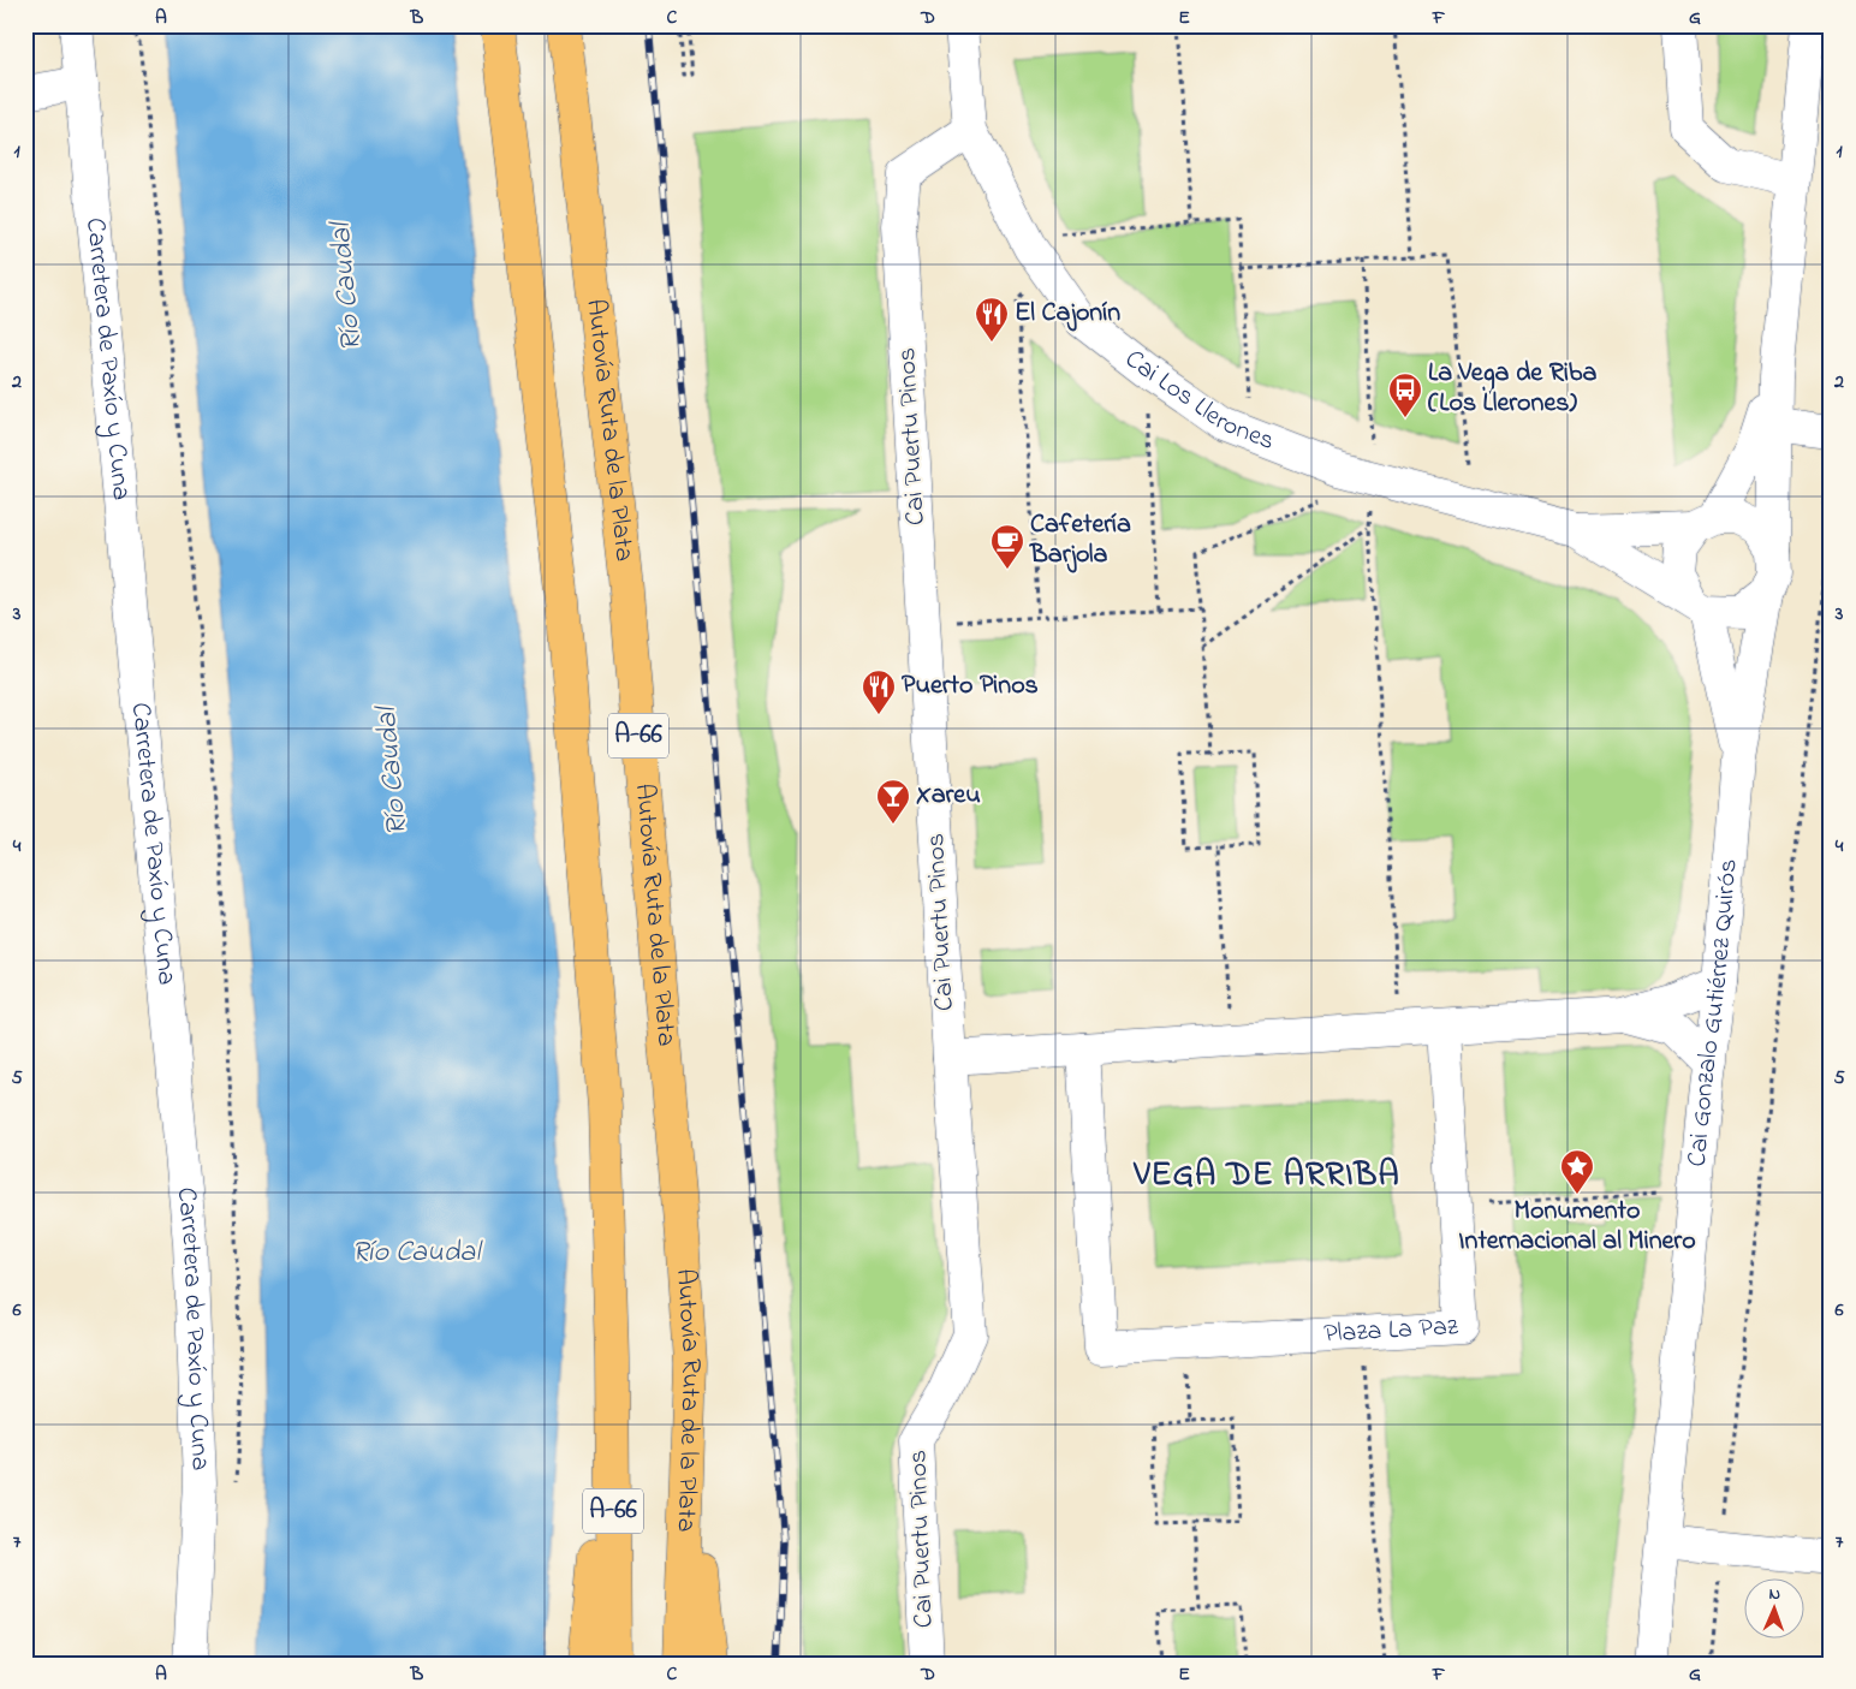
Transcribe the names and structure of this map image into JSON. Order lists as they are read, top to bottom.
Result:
{
  "streets": {
    "highway": ["Autovía Ruta de la Plata", "A-66"],
    "street": [
      "Carretera de Paxío y Cuna",
      "Cai Los Llerones",
      "Cai Puertu Pinos",
      "Cai Gonzalo Gutiérrez Quirós",
      "Plaza La Paz"
    ]
  },
  "crossings": [
    ["Cai Los Llerones", "Cai Puertu Pinos"]
  ],
  "districts": ["VEGA DE ARRIBA"],
  "water": ["Río Caudal"],
  "places": {
    "restaurant": ["El Cajonín", "Puerto Pinos"],
    "bus stop": ["La Vega de Riba (Los Llerones)"],
    "cafe": ["Cafetería Barjola"],
    "bar": ["Xareu"],
    "place": ["Monumento Internacional al Minero"]
  },
  "north": "top",
  "grid": {
    "columns": [
      "A",
      "B",
      "C",
      "D",
      "E",
      "F",
      "G"
    ],
    "rows": [
      "1",
      "2",
      "3",
      "4",
      "5",
      "6",
      "7"
    ]
  }
}
